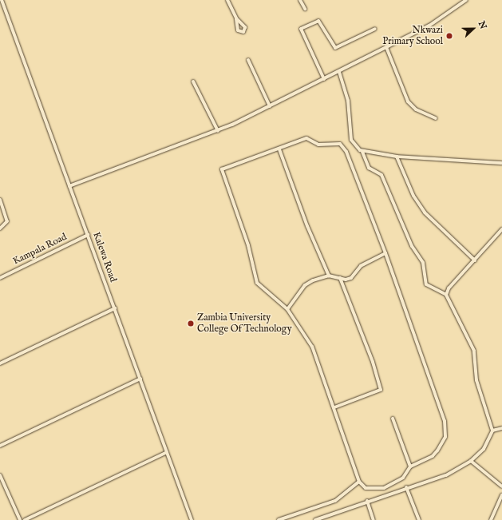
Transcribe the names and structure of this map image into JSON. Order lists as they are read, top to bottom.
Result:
{
  "streets": {
    "street": ["Kampala Road", "Kalewa Road"]
  },
  "crossings": [
    ["Kampala Road", "Kalewa Road"]
  ],
  "places": ["Nkwazi Primary School", "Zambia University College Of Technology"],
  "north": "right"
}
